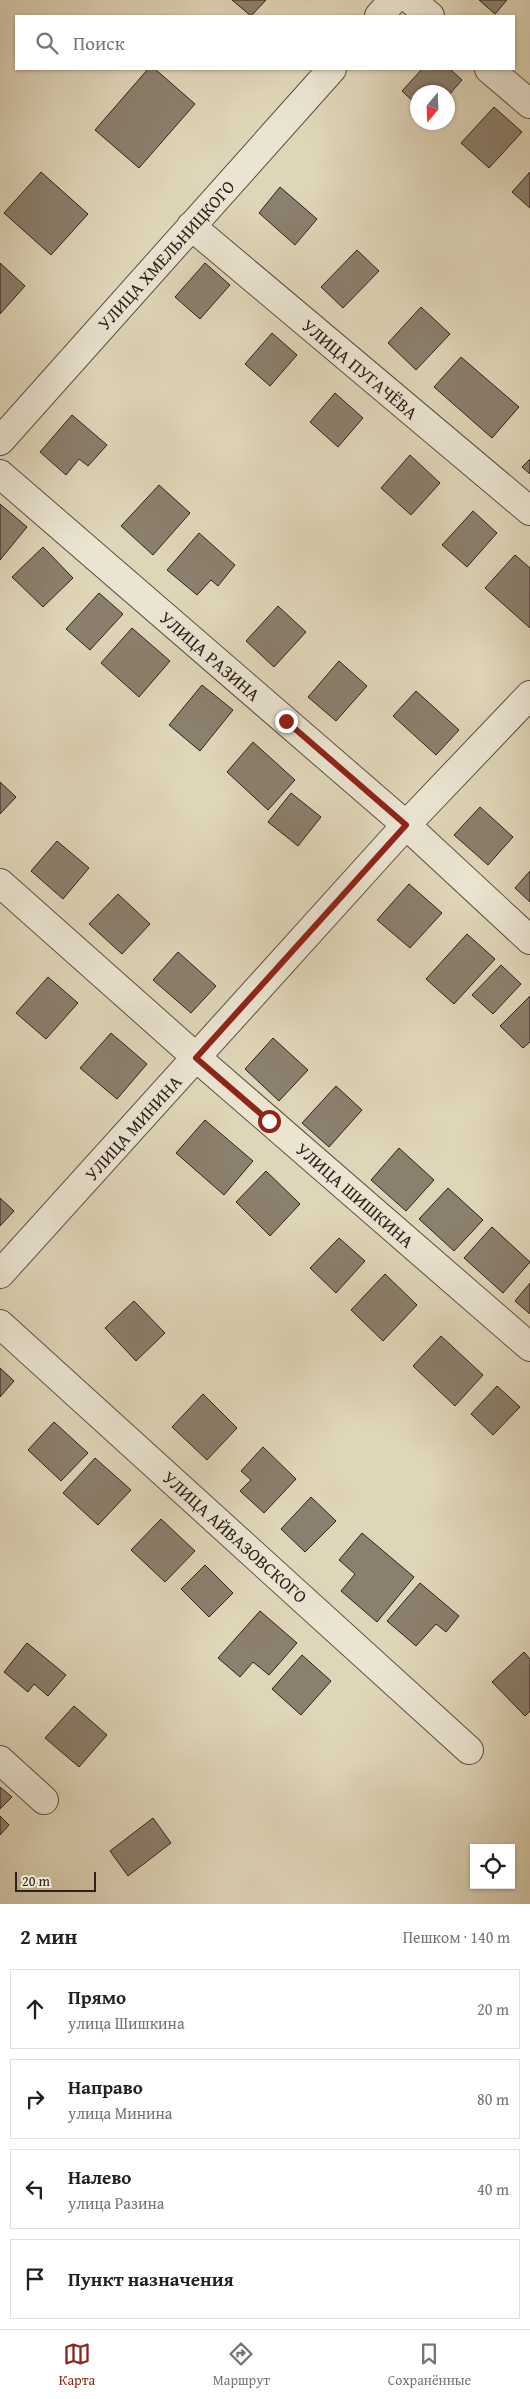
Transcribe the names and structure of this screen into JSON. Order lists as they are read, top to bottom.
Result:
{
  "streets": {
    "street": [
      "УЛИЦА ХМЕЛЬНИЦКОГО",
      "УЛИЦА ПУГАЧЁВА",
      "УЛИЦА РАЗИНА",
      "УЛИЦА МИНИНА",
      "УЛИЦА ШИШКИНА",
      "УЛИЦА АЙВАЗОВСКОГО"
    ]
  },
  "crossings": [
    ["УЛИЦА ХМЕЛЬНИЦКОГО", "УЛИЦА ПУГАЧЁВА"],
    ["УЛИЦА РАЗИНА", "УЛИЦА МИНИНА"],
    ["УЛИЦА МИНИНА", "УЛИЦА ШИШКИНА"]
  ],
  "scale_bar": "20 m",
  "north": "bottom",
  "page": {
    "search": "Поиск",
    "scale": "20 m",
    "heading": ["2 мин", "Пешком · 140 m"],
    "list": [
      ["Прямо", "улица Шишкина", "20 m"],
      ["Направо", "улица Минина", "80 m"],
      ["Налево", "улица Разина", "40 m"],
      "Пункт назначения"
    ],
    "nav": ["Карта", "Маршрут", "Сохранённые"]
  }
}
